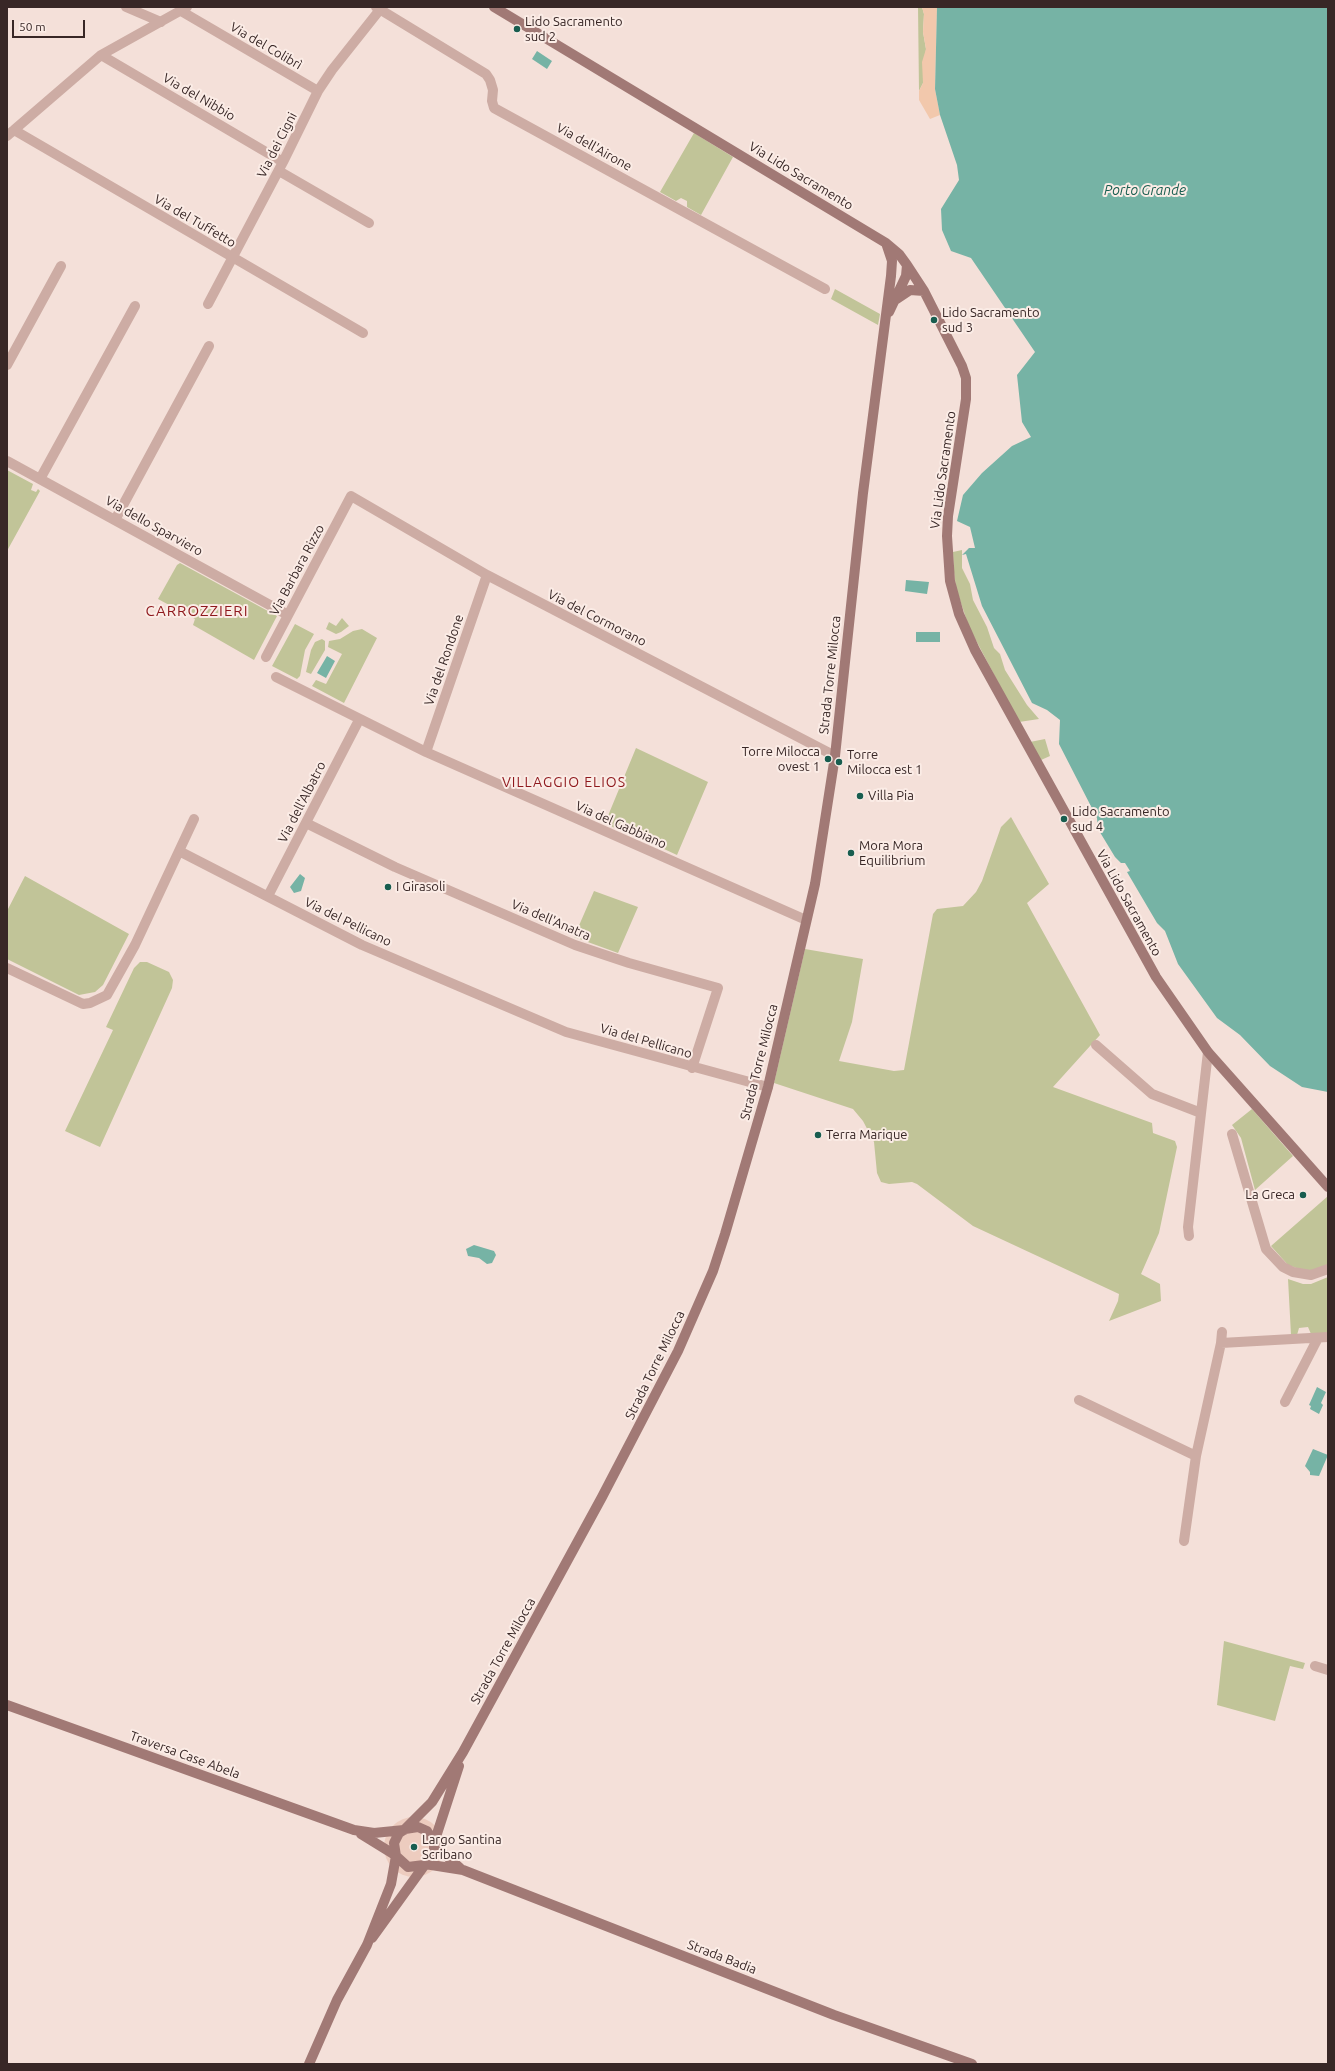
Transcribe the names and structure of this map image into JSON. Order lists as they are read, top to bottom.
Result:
{
  "streets": {
    "street": [
      "Via del Colibrì",
      "Via del Nibbio",
      "Via dei Cigni",
      "Via dell'Airone",
      "Via Lido Sacramento",
      "Via del Tuffetto",
      "Via dello Sparviero",
      "Via Barbara Rizzo",
      "Via del Cormorano",
      "Via del Rondone",
      "Strada Torre Milocca",
      "Via dell'Albatro",
      "Via del Gabbiano",
      "Via dell'Anatra",
      "Via del Pellicano",
      "Traversa Case Abela",
      "Strada Badia"
    ]
  },
  "crossings": [
    ["Via del Colibrì", "Via dei Cigni"],
    ["Via del Nibbio", "Via dei Cigni"],
    ["Via dei Cigni", "Via dell'Airone"],
    ["Via dei Cigni", "Via del Tuffetto"],
    ["Via Lido Sacramento", "Strada Torre Milocca"],
    ["Via dello Sparviero", "Via Barbara Rizzo"],
    ["Via Barbara Rizzo", "Via del Cormorano"],
    ["Via del Cormorano", "Via del Rondone"],
    ["Via del Cormorano", "Strada Torre Milocca"],
    ["Via del Rondone", "Via del Gabbiano"],
    ["Strada Torre Milocca", "Via del Gabbiano"],
    ["Strada Torre Milocca", "Via del Pellicano"],
    ["Via dell'Albatro", "Via del Gabbiano"],
    ["Via dell'Albatro", "Via dell'Anatra"],
    ["Via dell'Albatro", "Via del Pellicano"],
    ["Via dell'Anatra", "Via del Pellicano"]
  ],
  "districts": ["CARROZZIERI", "VILLAGGIO ELIOS"],
  "water": ["Porto Grande"],
  "places": [
    "Lido Sacramento sud 2",
    "Lido Sacramento sud 3",
    "Torre Milocca ovest 1",
    "Torre Milocca est 1",
    "Villa Pia",
    "Lido Sacramento sud 4",
    "Mora Mora Equilibrium",
    "I Girasoli",
    "Terra Marique",
    "La Greca",
    "Largo Santina Scribano"
  ],
  "scale_bar": "50 m"
}
